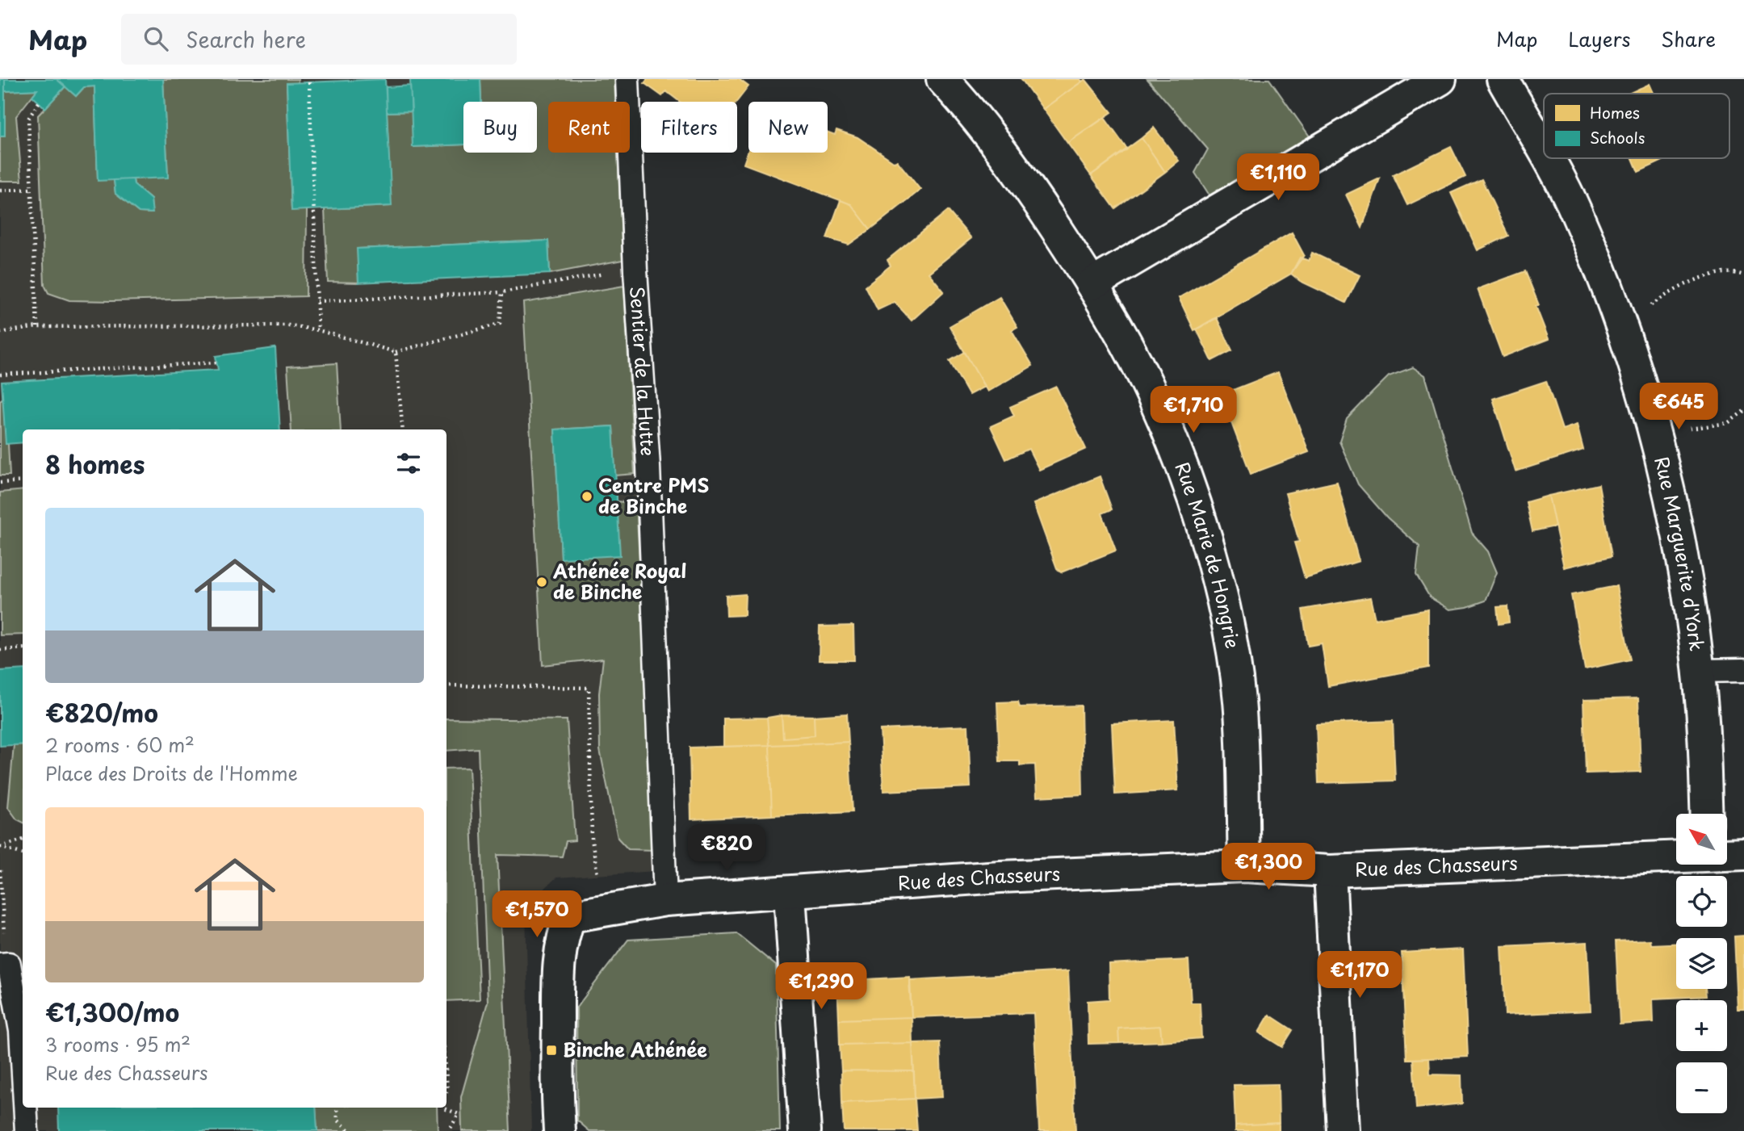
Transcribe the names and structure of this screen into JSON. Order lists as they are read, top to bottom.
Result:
{
  "streets": {
    "street": ["Rue Marguerite d'York", "Rue Marie de Hongrie", "Rue des Chasseurs"],
    "lane": ["Sentier de la Hutte"]
  },
  "crossings": [
    ["Sentier de la Hutte", "Rue des Chasseurs"],
    ["Rue Marie de Hongrie", "Rue des Chasseurs"]
  ],
  "places": {
    "other": ["Centre PMS de Binche", "Athénée Royal de Binche"],
    "transit": ["Binche Athénée"]
  },
  "legend": ["Homes", "Schools"],
  "north": "top left",
  "page": {
    "header": "Map",
    "search": "Search here",
    "nav": ["Map", "Layers", "Share"],
    "chip": [
      "Buy",
      "Rent",
      "Filters",
      "New"
    ],
    "price": [
      "€1,110",
      "€645",
      "€1,710",
      "€820",
      "€1,300",
      "€1,570",
      "€1,170",
      "€1,290"
    ],
    "heading": "8 homes",
    "list": [
      {
        "name": "€820/mo",
        "note": "2 rooms · 60 m² · Place des Droits de l'Homme"
      },
      {
        "name": "€1,300/mo",
        "note": "3 rooms · 95 m² · Rue des Chasseurs"
      }
    ],
    "map_buttons": ["+", "−"]
  }
}
